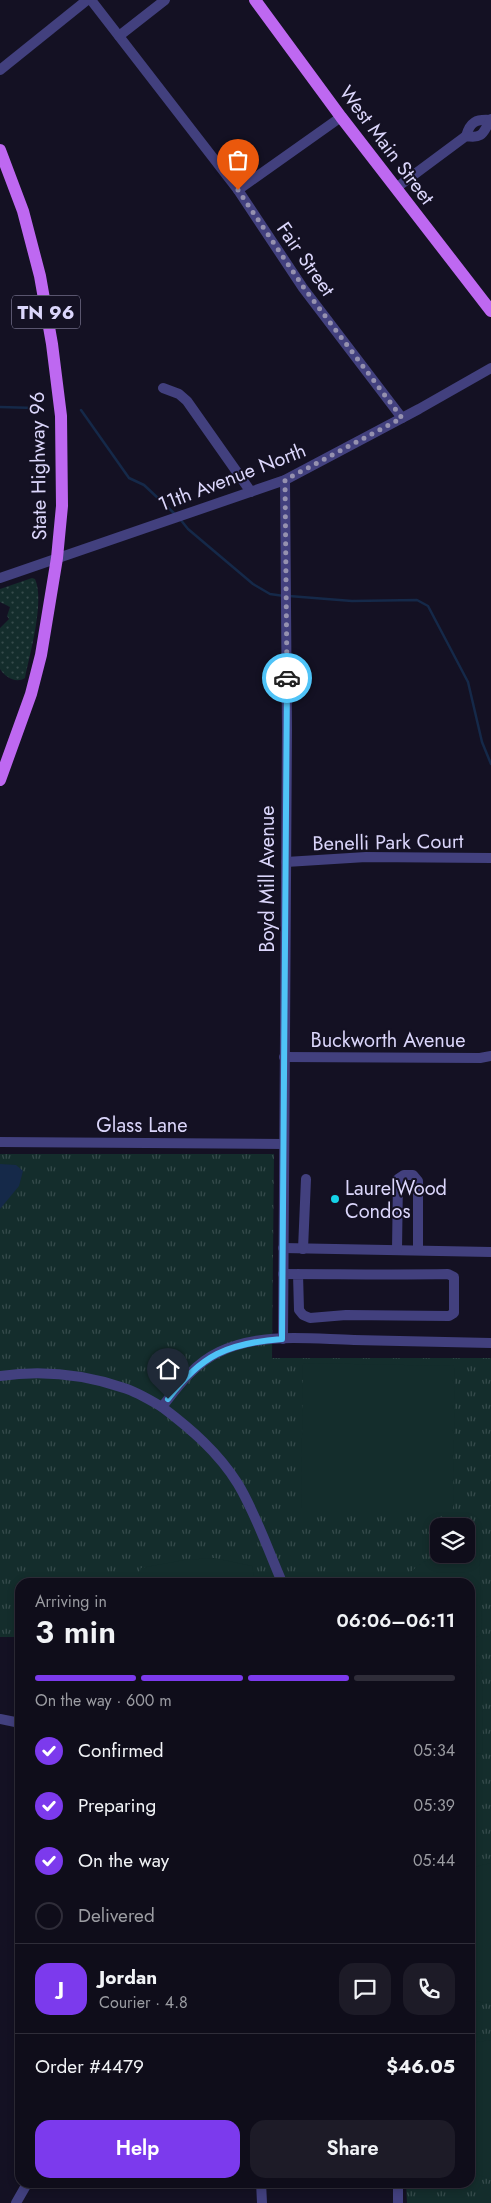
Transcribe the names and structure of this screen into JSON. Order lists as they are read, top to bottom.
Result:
{
  "streets": {
    "main road": ["West Main Street", "TN 96", "State Highway 96"],
    "street": [
      "Fair Street",
      "11th Avenue North",
      "Benelli Park Court",
      "Boyd Mill Avenue",
      "Buckworth Avenue",
      "Glass Lane"
    ]
  },
  "crossings": [
    ["Fair Street", "11th Avenue North"],
    ["State Highway 96", "11th Avenue North"],
    ["11th Avenue North", "Boyd Mill Avenue"],
    ["Benelli Park Court", "Boyd Mill Avenue"],
    ["Boyd Mill Avenue", "Buckworth Avenue"],
    ["Boyd Mill Avenue", "Glass Lane"]
  ],
  "places": ["LaurelWood Condos"],
  "page": {
    "heading": ["3 min", "Arriving in", "06:06–06:11"],
    "panel": [
      "Jordan",
      "Courier · 4.8",
      "Order #4479",
      "$46.05"
    ],
    "bar": "On the way · 600 m",
    "list": [
      ["Confirmed", "05:34"],
      ["Preparing", "05:39"],
      ["On the way", "05:44"],
      "Delivered"
    ],
    "round": "J",
    "buttons": ["Help", "Share"]
  }
}
